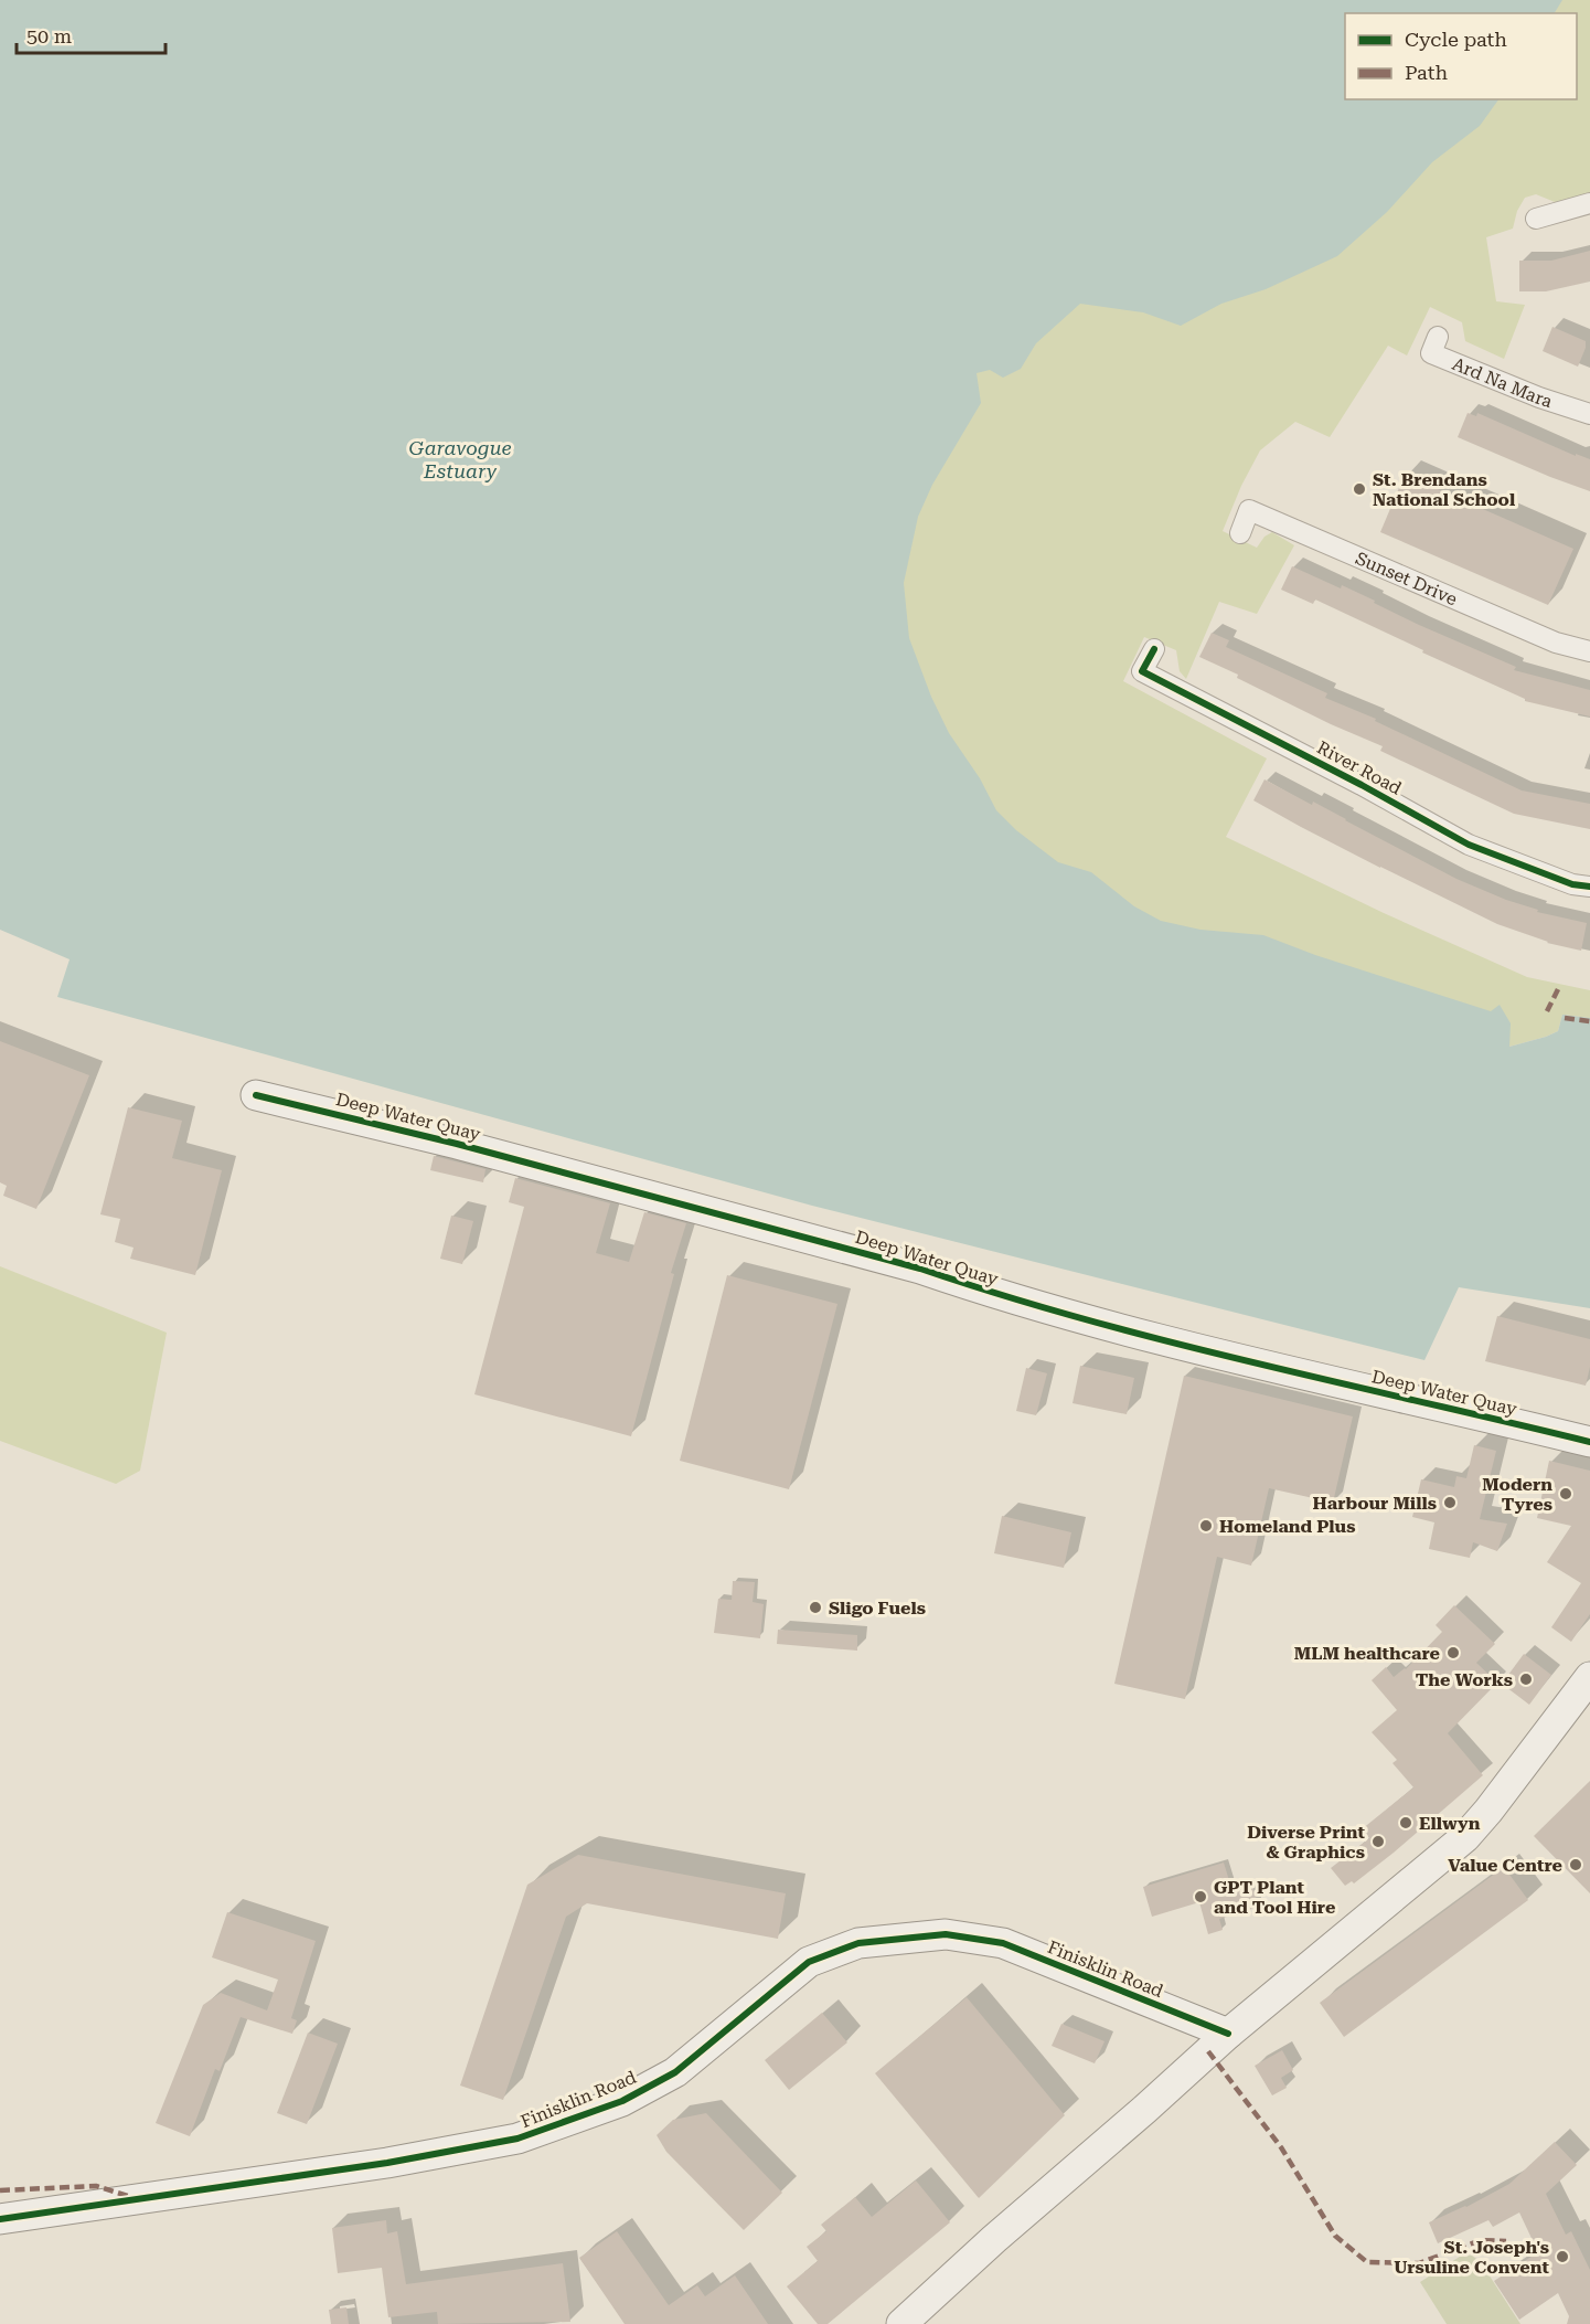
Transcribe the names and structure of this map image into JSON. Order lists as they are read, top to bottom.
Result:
{
  "streets": {
    "street": [
      "Ard Na Mara",
      "Sunset Drive",
      "River Road",
      "Deep Water Quay",
      "Finisklin Road"
    ]
  },
  "water": ["Garavogue Estuary"],
  "places": [
    "St. Brendans National School",
    "Modern Tyres",
    "Harbour Mills",
    "Homeland Plus",
    "Sligo Fuels",
    "MLM healthcare",
    "The Works",
    "Ellwyn",
    "Diverse Print & Graphics",
    "Value Centre",
    "GPT Plant and Tool Hire",
    "St. Joseph's Ursuline Convent"
  ],
  "legend": ["Cycle path", "Path"],
  "scale_bar": "50 m"
}
